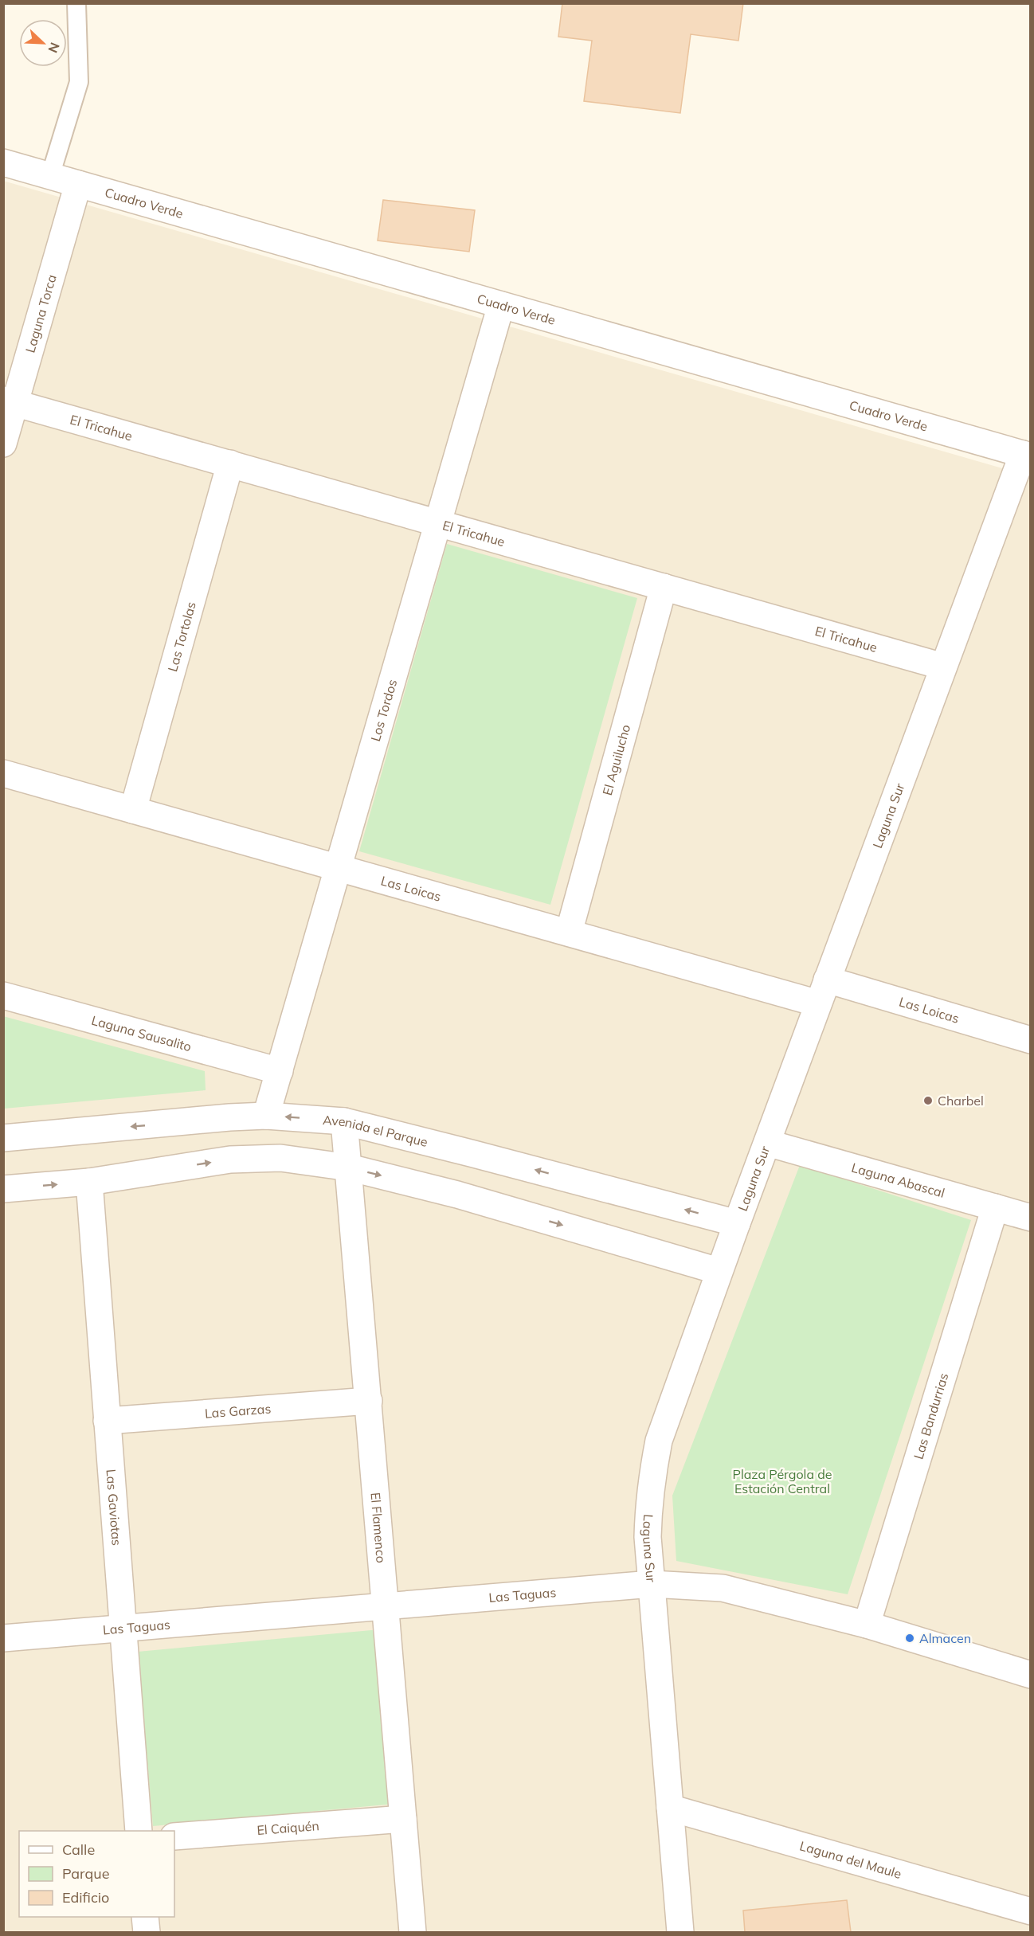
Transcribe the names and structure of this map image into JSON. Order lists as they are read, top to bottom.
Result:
{
  "streets": {
    "street": [
      "Cuadro Verde",
      "Laguna Torca",
      "El Tricahue",
      "Las Tortolas",
      "Los Tordos",
      "El Aguilucho",
      "Laguna Sur",
      "Las Loicas",
      "Laguna Sausalito",
      "Avenida el Parque",
      "Laguna Abascal",
      "Las Garzas",
      "Las Bandurrias",
      "Las Gaviotas",
      "El Flamenco",
      "Las Taguas",
      "El Caiquén",
      "Laguna del Maule"
    ]
  },
  "crossings": [
    ["Cuadro Verde", "Laguna Torca"],
    ["Cuadro Verde", "Los Tordos"],
    ["Cuadro Verde", "Laguna Sur"],
    ["Laguna Torca", "El Tricahue"],
    ["El Tricahue", "Las Tortolas"],
    ["El Tricahue", "Los Tordos"],
    ["El Tricahue", "El Aguilucho"],
    ["El Tricahue", "Laguna Sur"],
    ["Las Tortolas", "Las Loicas"],
    ["Los Tordos", "Las Loicas"],
    ["Los Tordos", "Laguna Sausalito"],
    ["Los Tordos", "Avenida el Parque"],
    ["El Aguilucho", "Las Loicas"],
    ["Laguna Sur", "Las Loicas"],
    ["Laguna Sur", "Avenida el Parque"],
    ["Laguna Sur", "Laguna Abascal"],
    ["Laguna Sur", "Las Taguas"],
    ["Laguna Sur", "Laguna del Maule"],
    ["Avenida el Parque", "El Flamenco"],
    ["Laguna Abascal", "Las Bandurrias"],
    ["Las Garzas", "Las Gaviotas"],
    ["Las Garzas", "El Flamenco"],
    ["Las Bandurrias", "Las Taguas"],
    ["Las Gaviotas", "Las Taguas"],
    ["El Flamenco", "Las Taguas"],
    ["El Flamenco", "El Caiquén"]
  ],
  "parks": ["Plaza Pérgola de Estación Central"],
  "places": ["Charbel", "Almacen"],
  "legend": ["Calle", "Parque", "Edificio"],
  "north": "bottom right"
}
